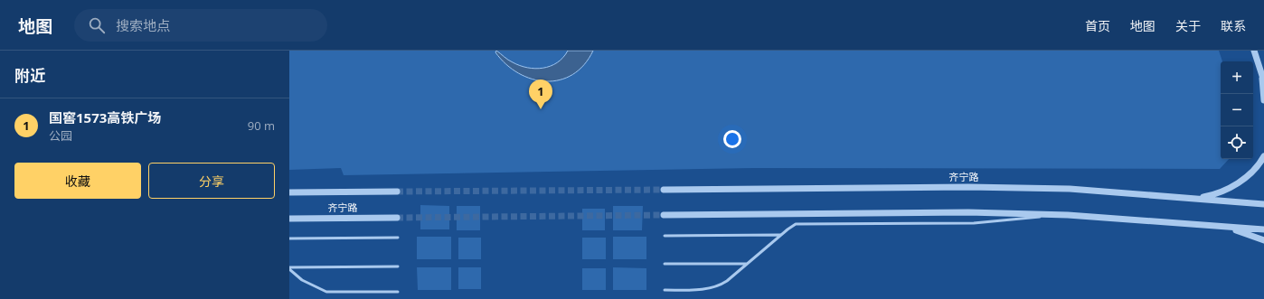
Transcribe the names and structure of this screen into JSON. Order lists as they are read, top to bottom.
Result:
{
  "streets": {
    "street": ["齐宁路"]
  },
  "page": {
    "header": "地图",
    "search": "搜索地点",
    "nav": [
      "首页",
      "地图",
      "关于",
      "联系"
    ],
    "heading": "附近",
    "map_buttons": ["+", "−"],
    "pins": "1",
    "list": [
      {
        "mark": "1",
        "name": "国窖1573高铁广场",
        "note": "公园",
        "value": "90 m"
      }
    ],
    "buttons": ["收藏", "分享"]
  }
}
